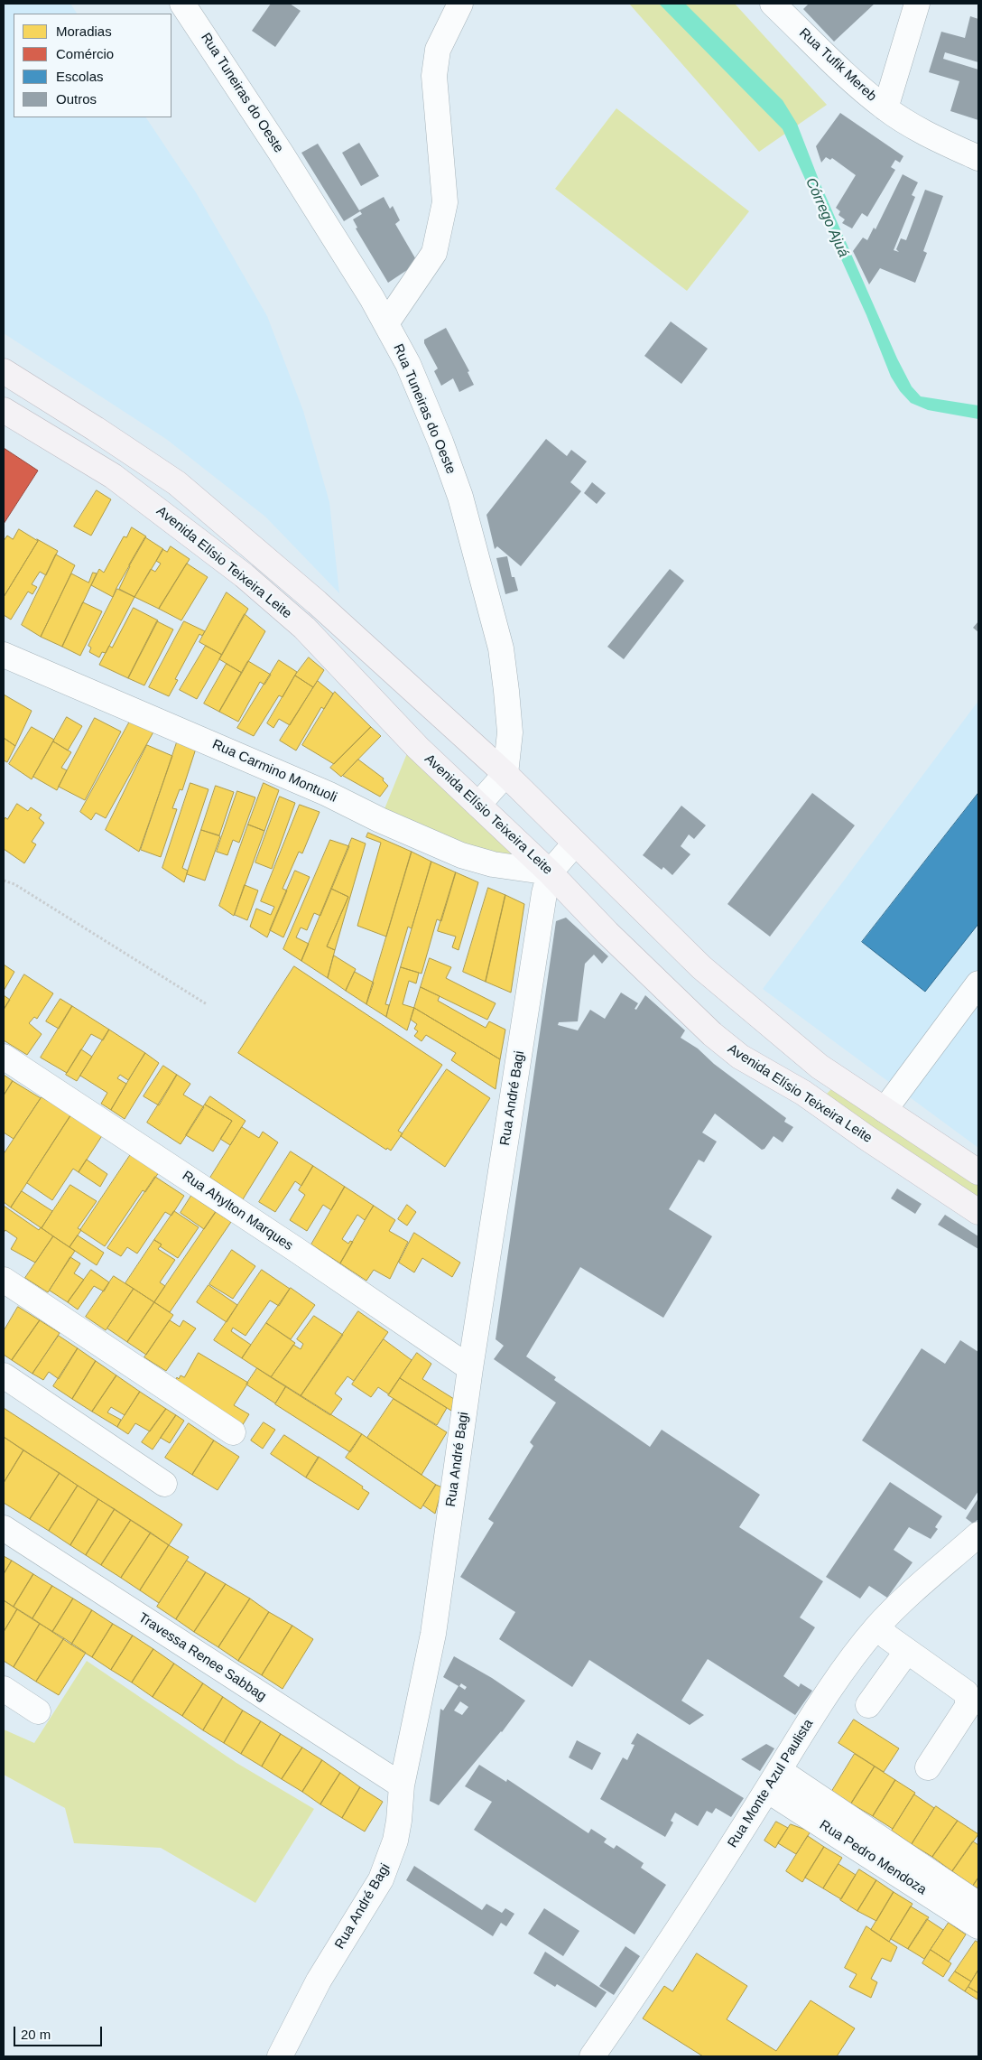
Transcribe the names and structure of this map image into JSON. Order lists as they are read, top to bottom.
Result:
{
  "streets": {
    "main road": ["Avenida Elísio Teixeira Leite"],
    "street": [
      "Rua Tufik Mereb",
      "Rua Tuneiras do Oeste",
      "Rua Carmino Montuoli",
      "Rua André Bagi",
      "Rua Ahylton Marques",
      "Travessa Renee Sabbag",
      "Rua Monte Azul Paulista",
      "Rua Pedro Mendoza"
    ]
  },
  "crossings": [
    ["Rua Tuneiras do Oeste", "Avenida Elísio Teixeira Leite"],
    ["Avenida Elísio Teixeira Leite", "Rua Carmino Montuoli"],
    ["Avenida Elísio Teixeira Leite", "Rua André Bagi"],
    ["Rua Carmino Montuoli", "Rua André Bagi"],
    ["Rua André Bagi", "Rua Ahylton Marques"],
    ["Rua André Bagi", "Travessa Renee Sabbag"],
    ["Rua Monte Azul Paulista", "Rua Pedro Mendoza"]
  ],
  "water": ["Córrego Ajuá"],
  "legend": [
    "Moradias",
    "Comércio",
    "Escolas",
    "Outros"
  ],
  "scale_bar": "20 m"
}
